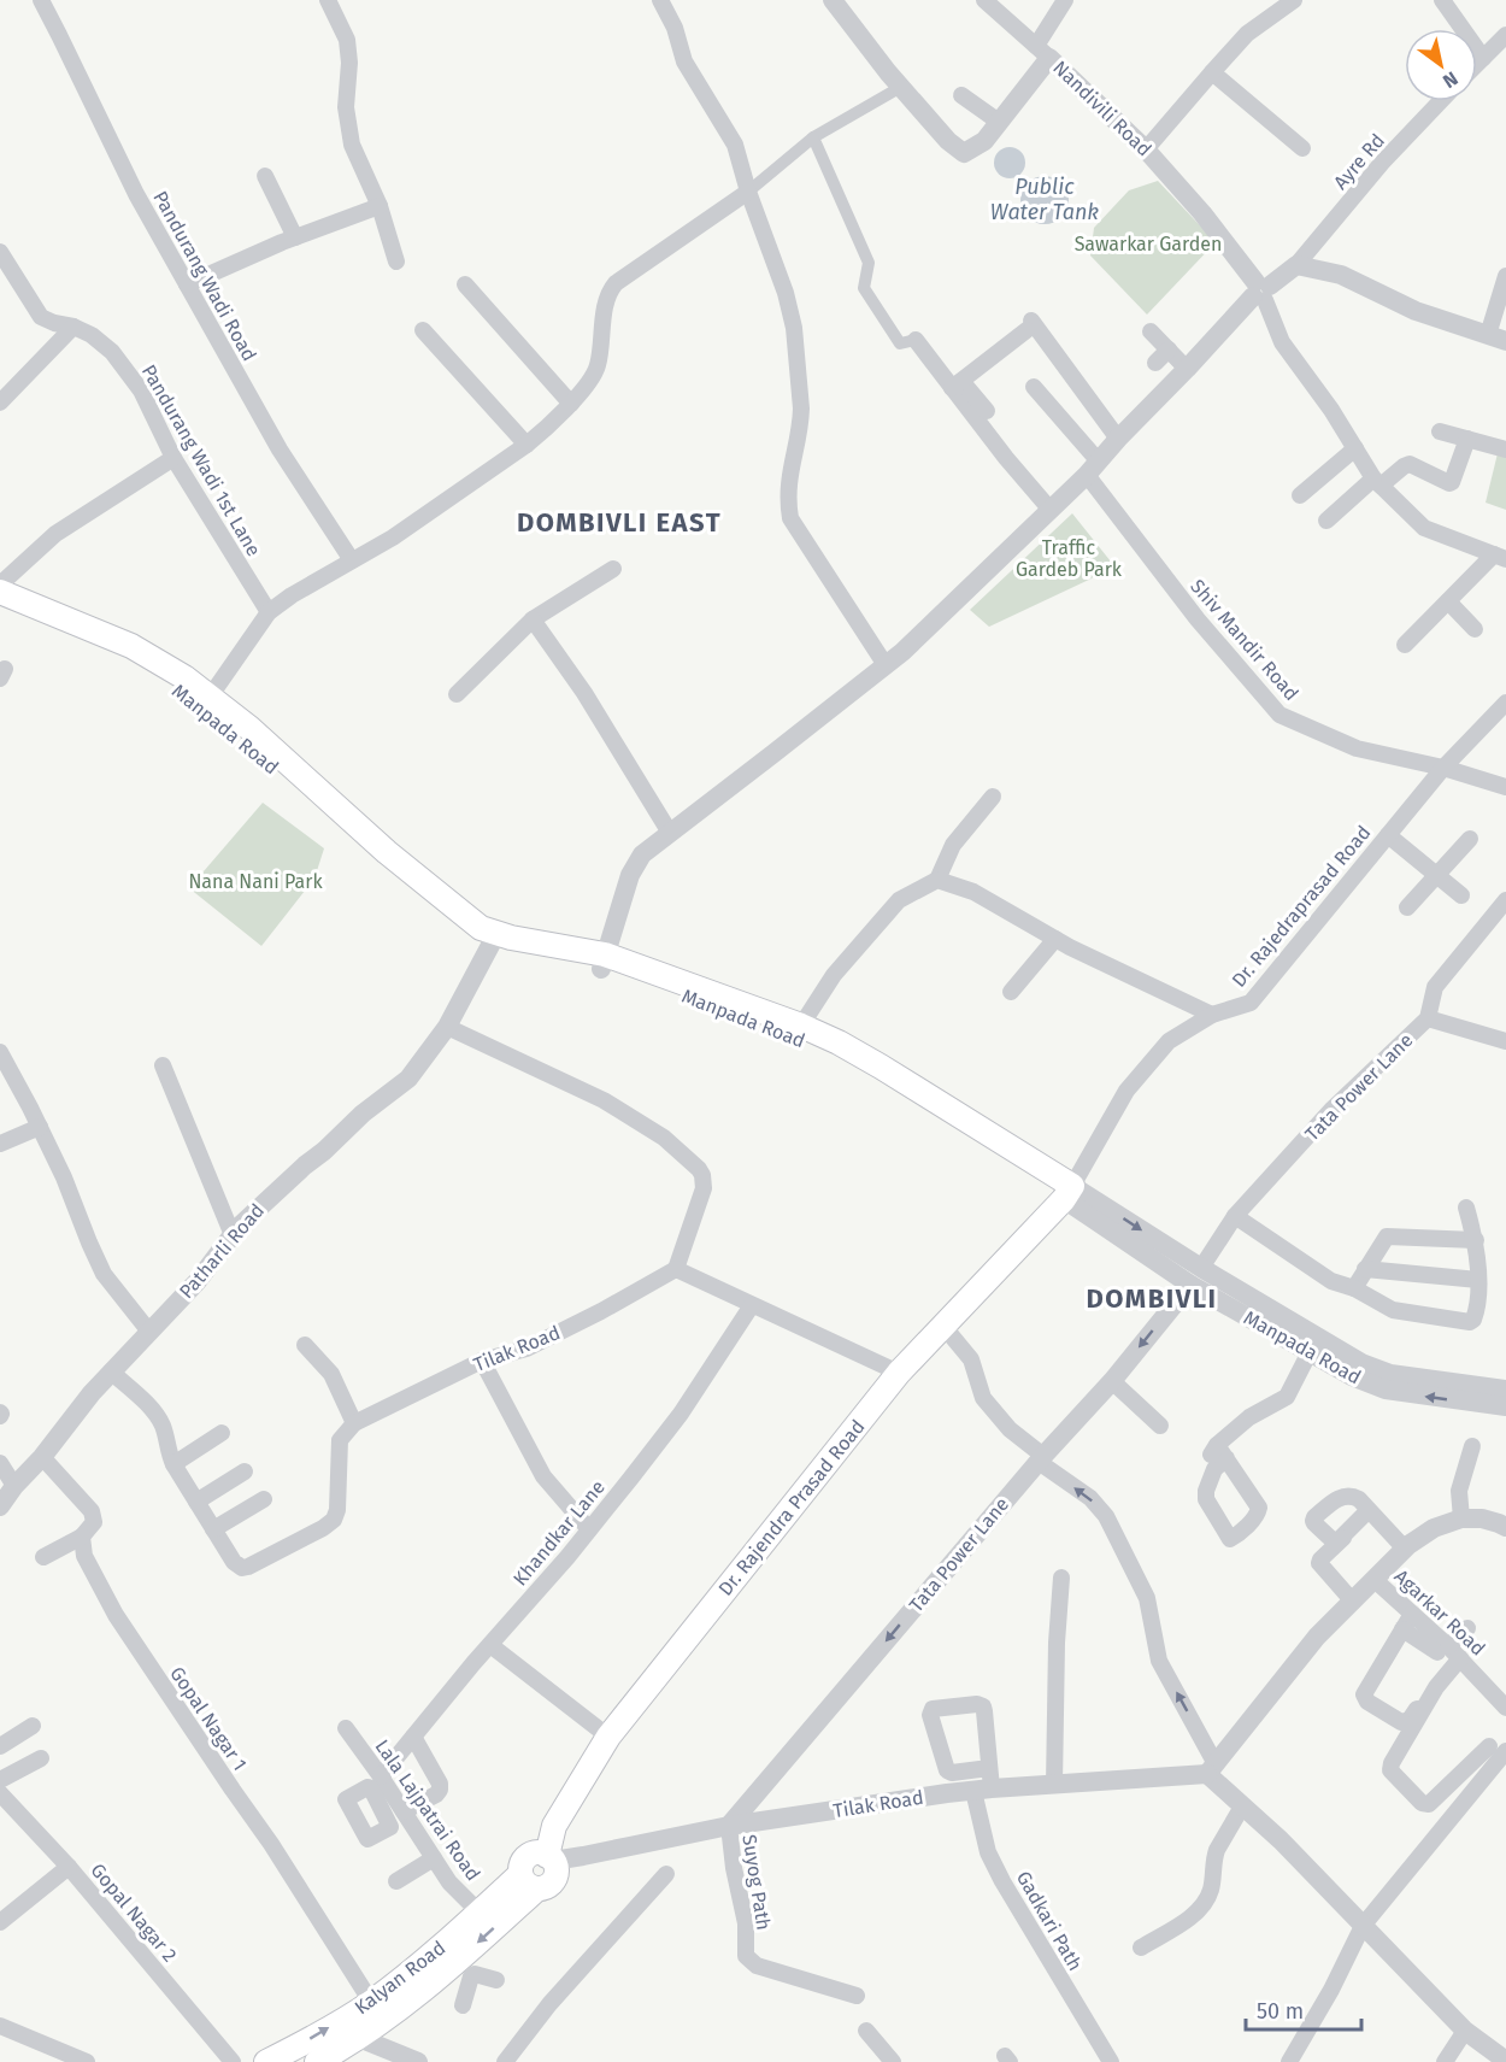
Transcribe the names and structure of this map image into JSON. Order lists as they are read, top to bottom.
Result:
{
  "streets": {
    "main road": ["Manpada Road", "Dr. Rajendra Prasad Road", "Kalyan Road"],
    "street": [
      "Nandivili Road",
      "Ayre Rd",
      "Pandurang Wadi Road",
      "Pandurang Wadi 1st Lane",
      "Shiv Mandir Road",
      "Dr. Rajedraprasad Road",
      "Tata Power Lane",
      "Patharli Road",
      "Tilak Road",
      "Khandkar Lane",
      "Agarkar Road",
      "Gopal Nagar 1",
      "Lala Lajpatrai Road",
      "Suyog Path",
      "Gopal Nagar 2",
      "Gadkari Path"
    ]
  },
  "crossings": [
    ["Shiv Mandir Road", "Dr. Rajedraprasad Road"],
    ["Manpada Road", "Dr. Rajedraprasad Road"],
    ["Manpada Road", "Tata Power Lane"],
    ["Manpada Road", "Patharli Road"],
    ["Manpada Road", "Dr. Rajendra Prasad Road"],
    ["Dr. Rajedraprasad Road", "Dr. Rajendra Prasad Road"],
    ["Tata Power Lane", "Tilak Road"],
    ["Tata Power Lane", "Suyog Path"],
    ["Patharli Road", "Gopal Nagar 1"],
    ["Tilak Road", "Dr. Rajendra Prasad Road"],
    ["Tilak Road", "Suyog Path"],
    ["Tilak Road", "Gadkari Path"],
    ["Tilak Road", "Kalyan Road"],
    ["Dr. Rajendra Prasad Road", "Kalyan Road"],
    ["Khandkar Lane", "Lala Lajpatrai Road"],
    ["Gopal Nagar 1", "Kalyan Road"],
    ["Lala Lajpatrai Road", "Kalyan Road"]
  ],
  "one_way": ["Tata Power Lane"],
  "districts": ["DOMBIVLI EAST", "DOMBIVLI"],
  "water": ["Public Water Tank"],
  "parks": ["Sawarkar Garden", "Traffic Gardeb Park", "Nana Nani Park"],
  "scale_bar": "50 m",
  "north": "bottom right"
}
